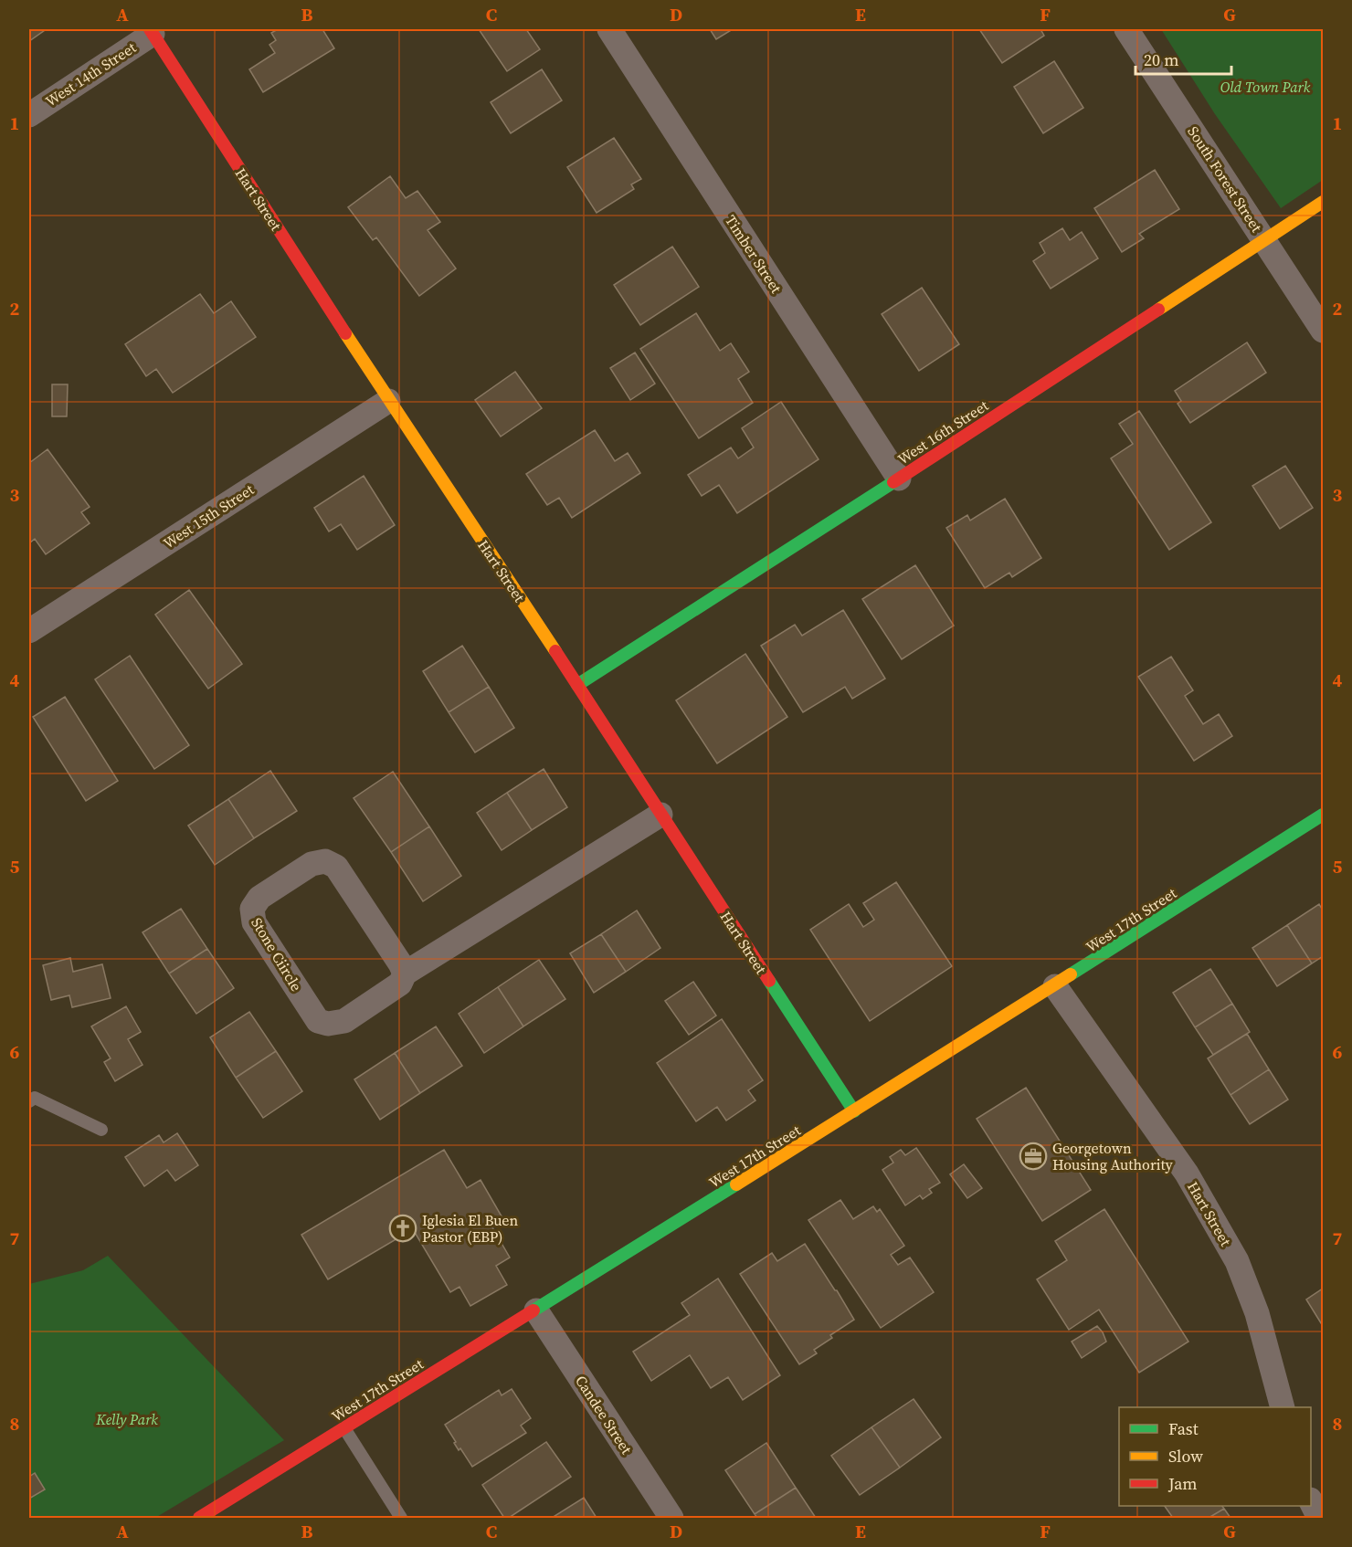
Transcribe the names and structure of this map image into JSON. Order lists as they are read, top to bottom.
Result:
{
  "streets": {
    "street": [
      "West 14th Street",
      "South Forest Street",
      "Hart Street",
      "Timber Street",
      "West 16th Street",
      "West 15th Street",
      "West 17th Street",
      "Stone Ciircle",
      "Candee Street"
    ]
  },
  "crossings": [
    ["West 14th Street", "Hart Street"],
    ["South Forest Street", "West 16th Street"],
    ["Hart Street", "West 16th Street"],
    ["Hart Street", "West 15th Street"],
    ["Hart Street", "West 17th Street"],
    ["Hart Street", "Stone Ciircle"],
    ["Timber Street", "West 16th Street"],
    ["West 17th Street", "Candee Street"]
  ],
  "parks": ["Old Town Park", "Kelly Park"],
  "places": {
    "office": ["Georgetown Housing Authority"],
    "church": ["Iglesia El Buen Pastor (EBP)"]
  },
  "legend": ["Fast", "Slow", "Jam"],
  "scale_bar": "20 m",
  "grid": {
    "columns": [
      "A",
      "B",
      "C",
      "D",
      "E",
      "F",
      "G"
    ],
    "rows": [
      "1",
      "2",
      "3",
      "4",
      "5",
      "6",
      "7",
      "8"
    ]
  }
}
